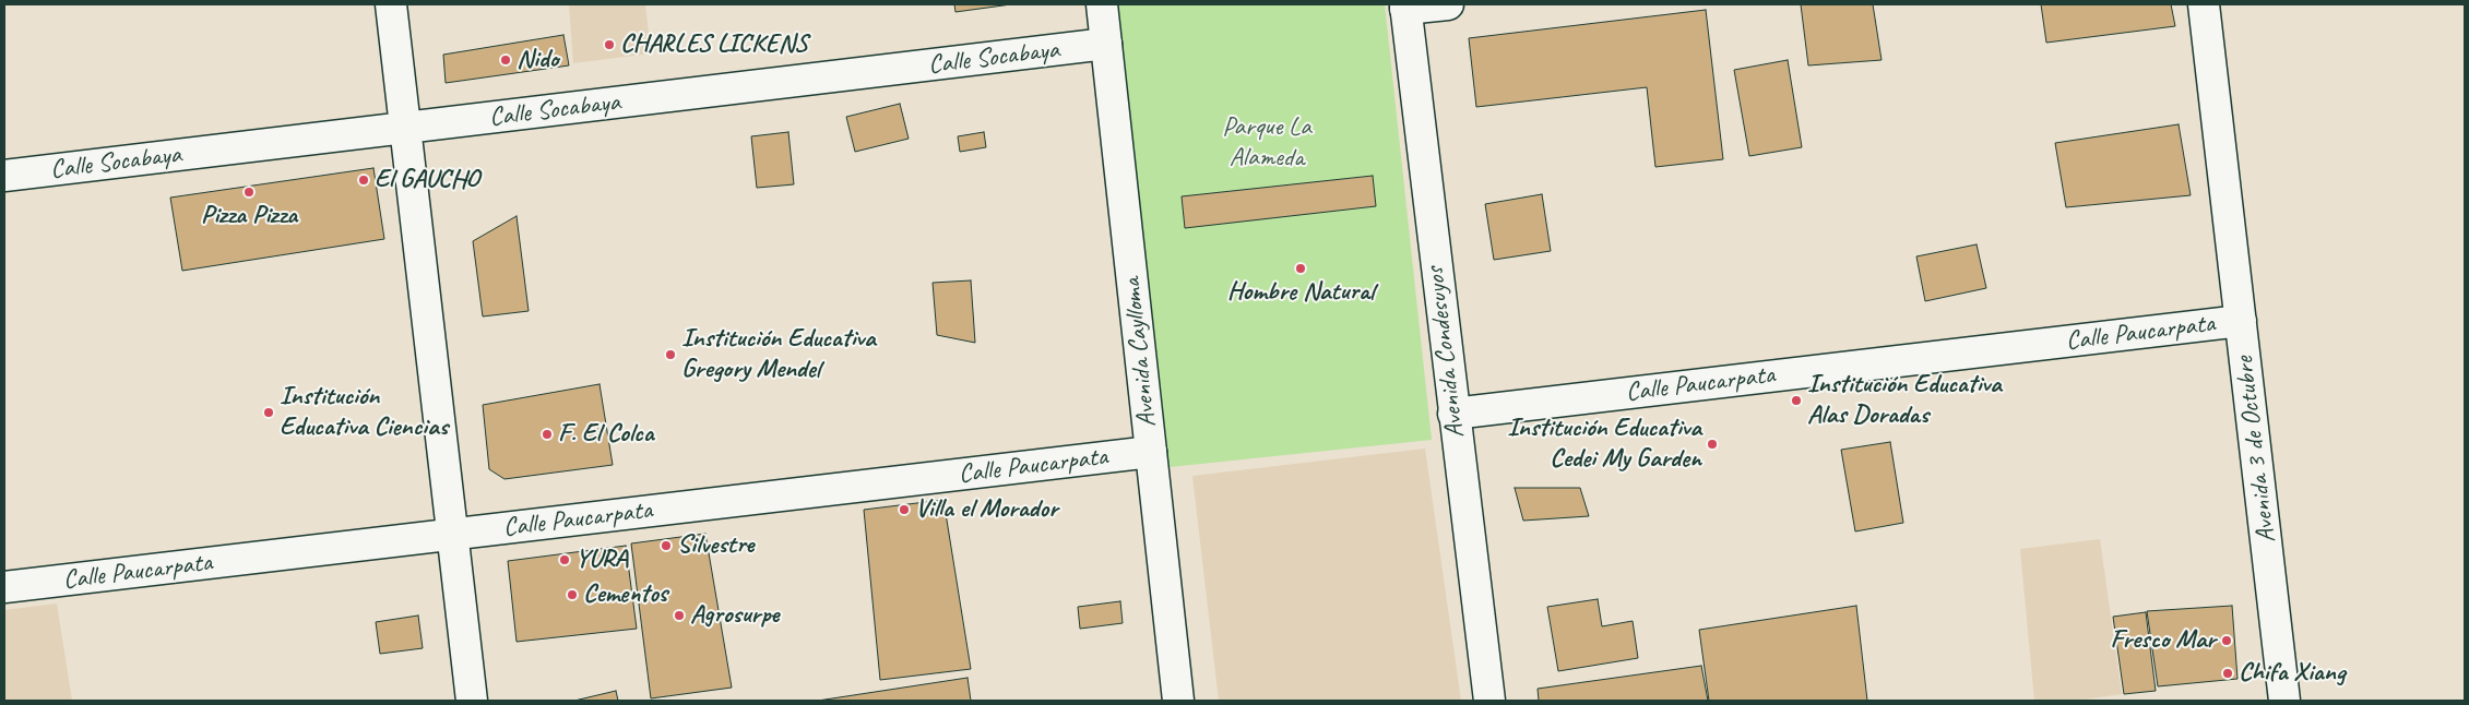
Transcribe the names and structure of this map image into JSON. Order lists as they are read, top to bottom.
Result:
{
  "streets": {
    "street": [
      "Calle Socabaya",
      "Calle Paucarpata",
      "Avenida Caylloma",
      "Avenida Condesuyos",
      "Avenida 3 de Octubre"
    ]
  },
  "crossings": [
    ["Calle Socabaya", "Avenida Caylloma"],
    ["Calle Paucarpata", "Avenida Caylloma"],
    ["Calle Paucarpata", "Avenida Condesuyos"],
    ["Calle Paucarpata", "Avenida 3 de Octubre"]
  ],
  "parks": ["Parque La Alameda"],
  "places": [
    "CHARLES LICKENS",
    "Nido",
    "El GAUCHO",
    "Pizza Pizza",
    "Hombre Natural",
    "Institución Educativa Gregory Mendel",
    "Institución Educativa Alas Doradas",
    "Institución Educativa Ciencias",
    "F. El Colca",
    "Institución Educativa Cedei My Garden",
    "Villa el Morador",
    "Silvestre",
    "YURA",
    "Cementos",
    "Agrosurpe",
    "Fresco Mar",
    "Chifa Xiang"
  ]
}
